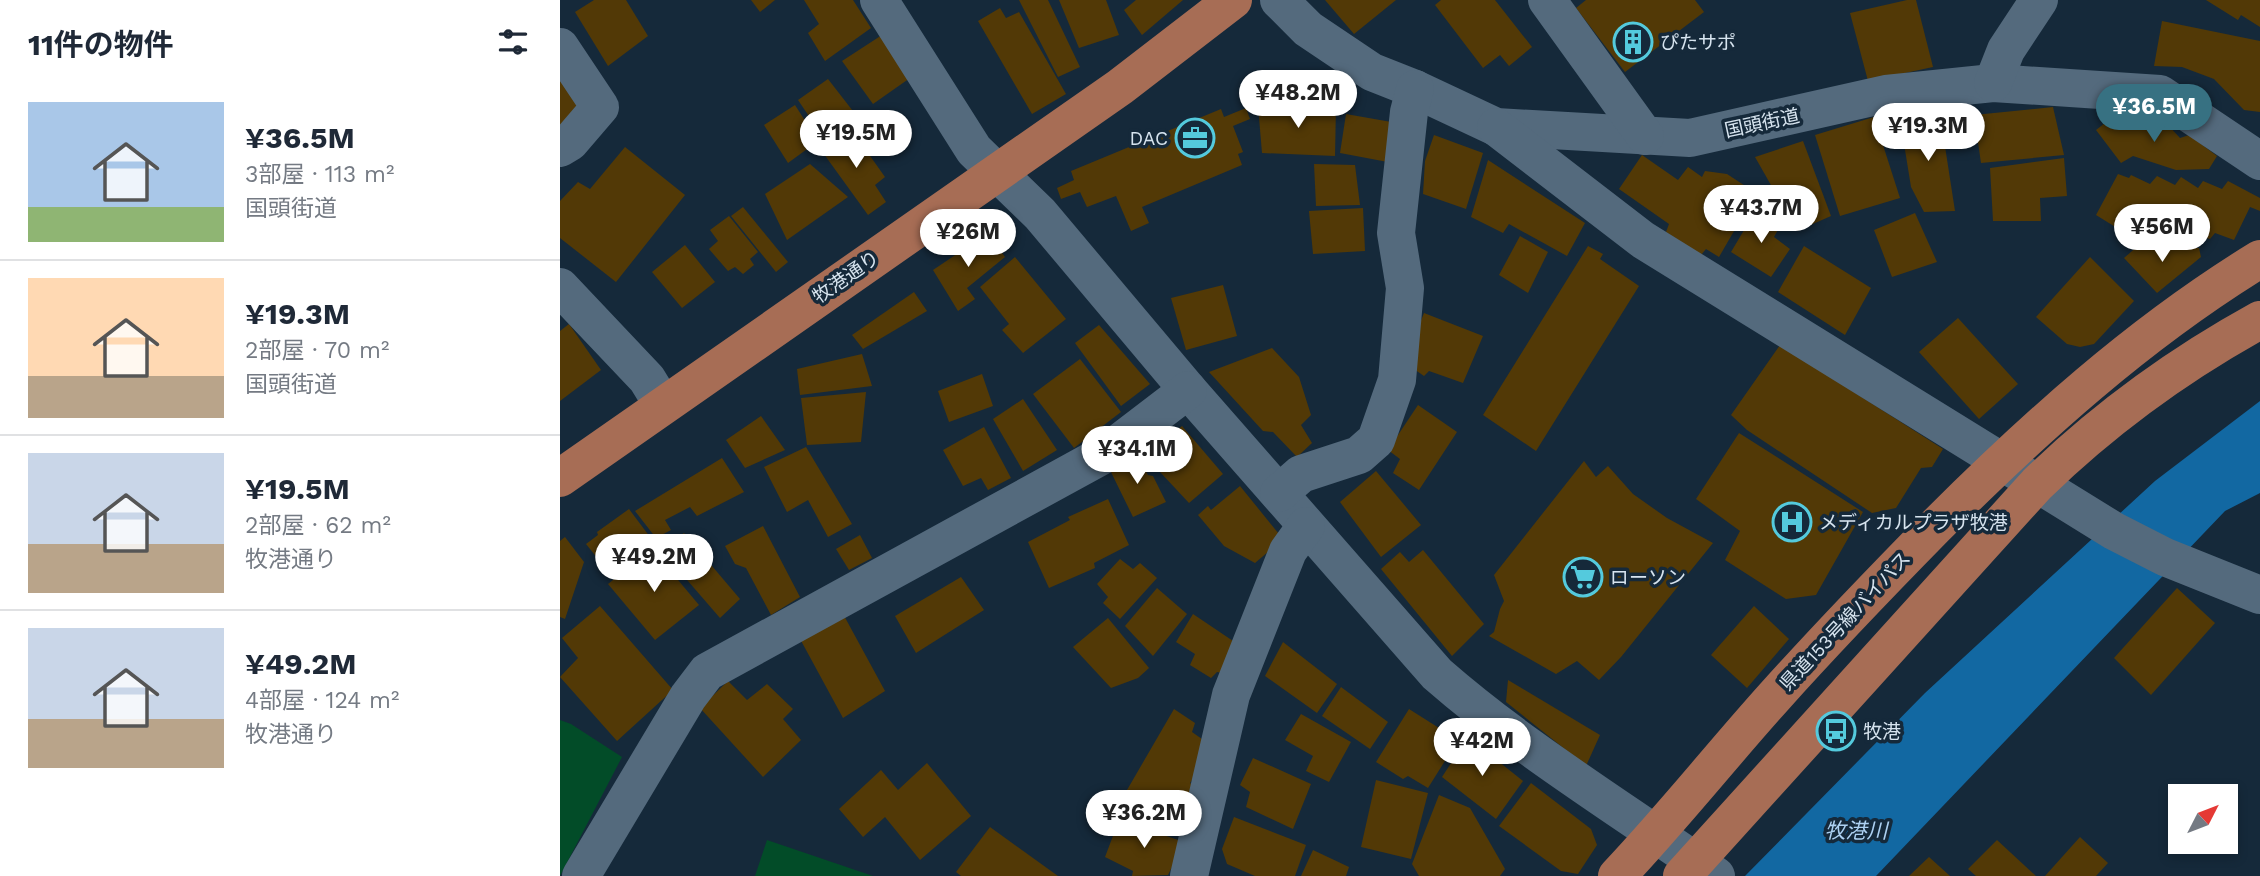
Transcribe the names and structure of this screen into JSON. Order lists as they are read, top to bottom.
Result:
{
  "streets": {
    "main road": ["牧港通り", "県道153号線バイパス"],
    "street": ["国頭街道"]
  },
  "water": ["牧港川"],
  "places": {
    "building": ["ぴたサポ"],
    "office": ["DAC"],
    "hospital": ["メディカルプラザ牧港"],
    "supermarket": ["ローソン"],
    "bus stop": ["牧港"]
  },
  "north": "top right",
  "page": {
    "heading": "11件の物件",
    "price": [
      "¥48.2M",
      "¥36.5M",
      "¥19.3M",
      "¥19.5M",
      "¥43.7M",
      "¥56M",
      "¥26M",
      "¥34.1M",
      "¥49.2M",
      "¥42M",
      "¥36.2M"
    ],
    "list": [
      {
        "name": "¥36.5M",
        "note": "3部屋 · 113 m² · 国頭街道"
      },
      {
        "name": "¥19.3M",
        "note": "2部屋 · 70 m² · 国頭街道"
      },
      {
        "name": "¥19.5M",
        "note": "2部屋 · 62 m² · 牧港通り"
      },
      {
        "name": "¥49.2M",
        "note": "4部屋 · 124 m² · 牧港通り"
      }
    ]
  }
}
